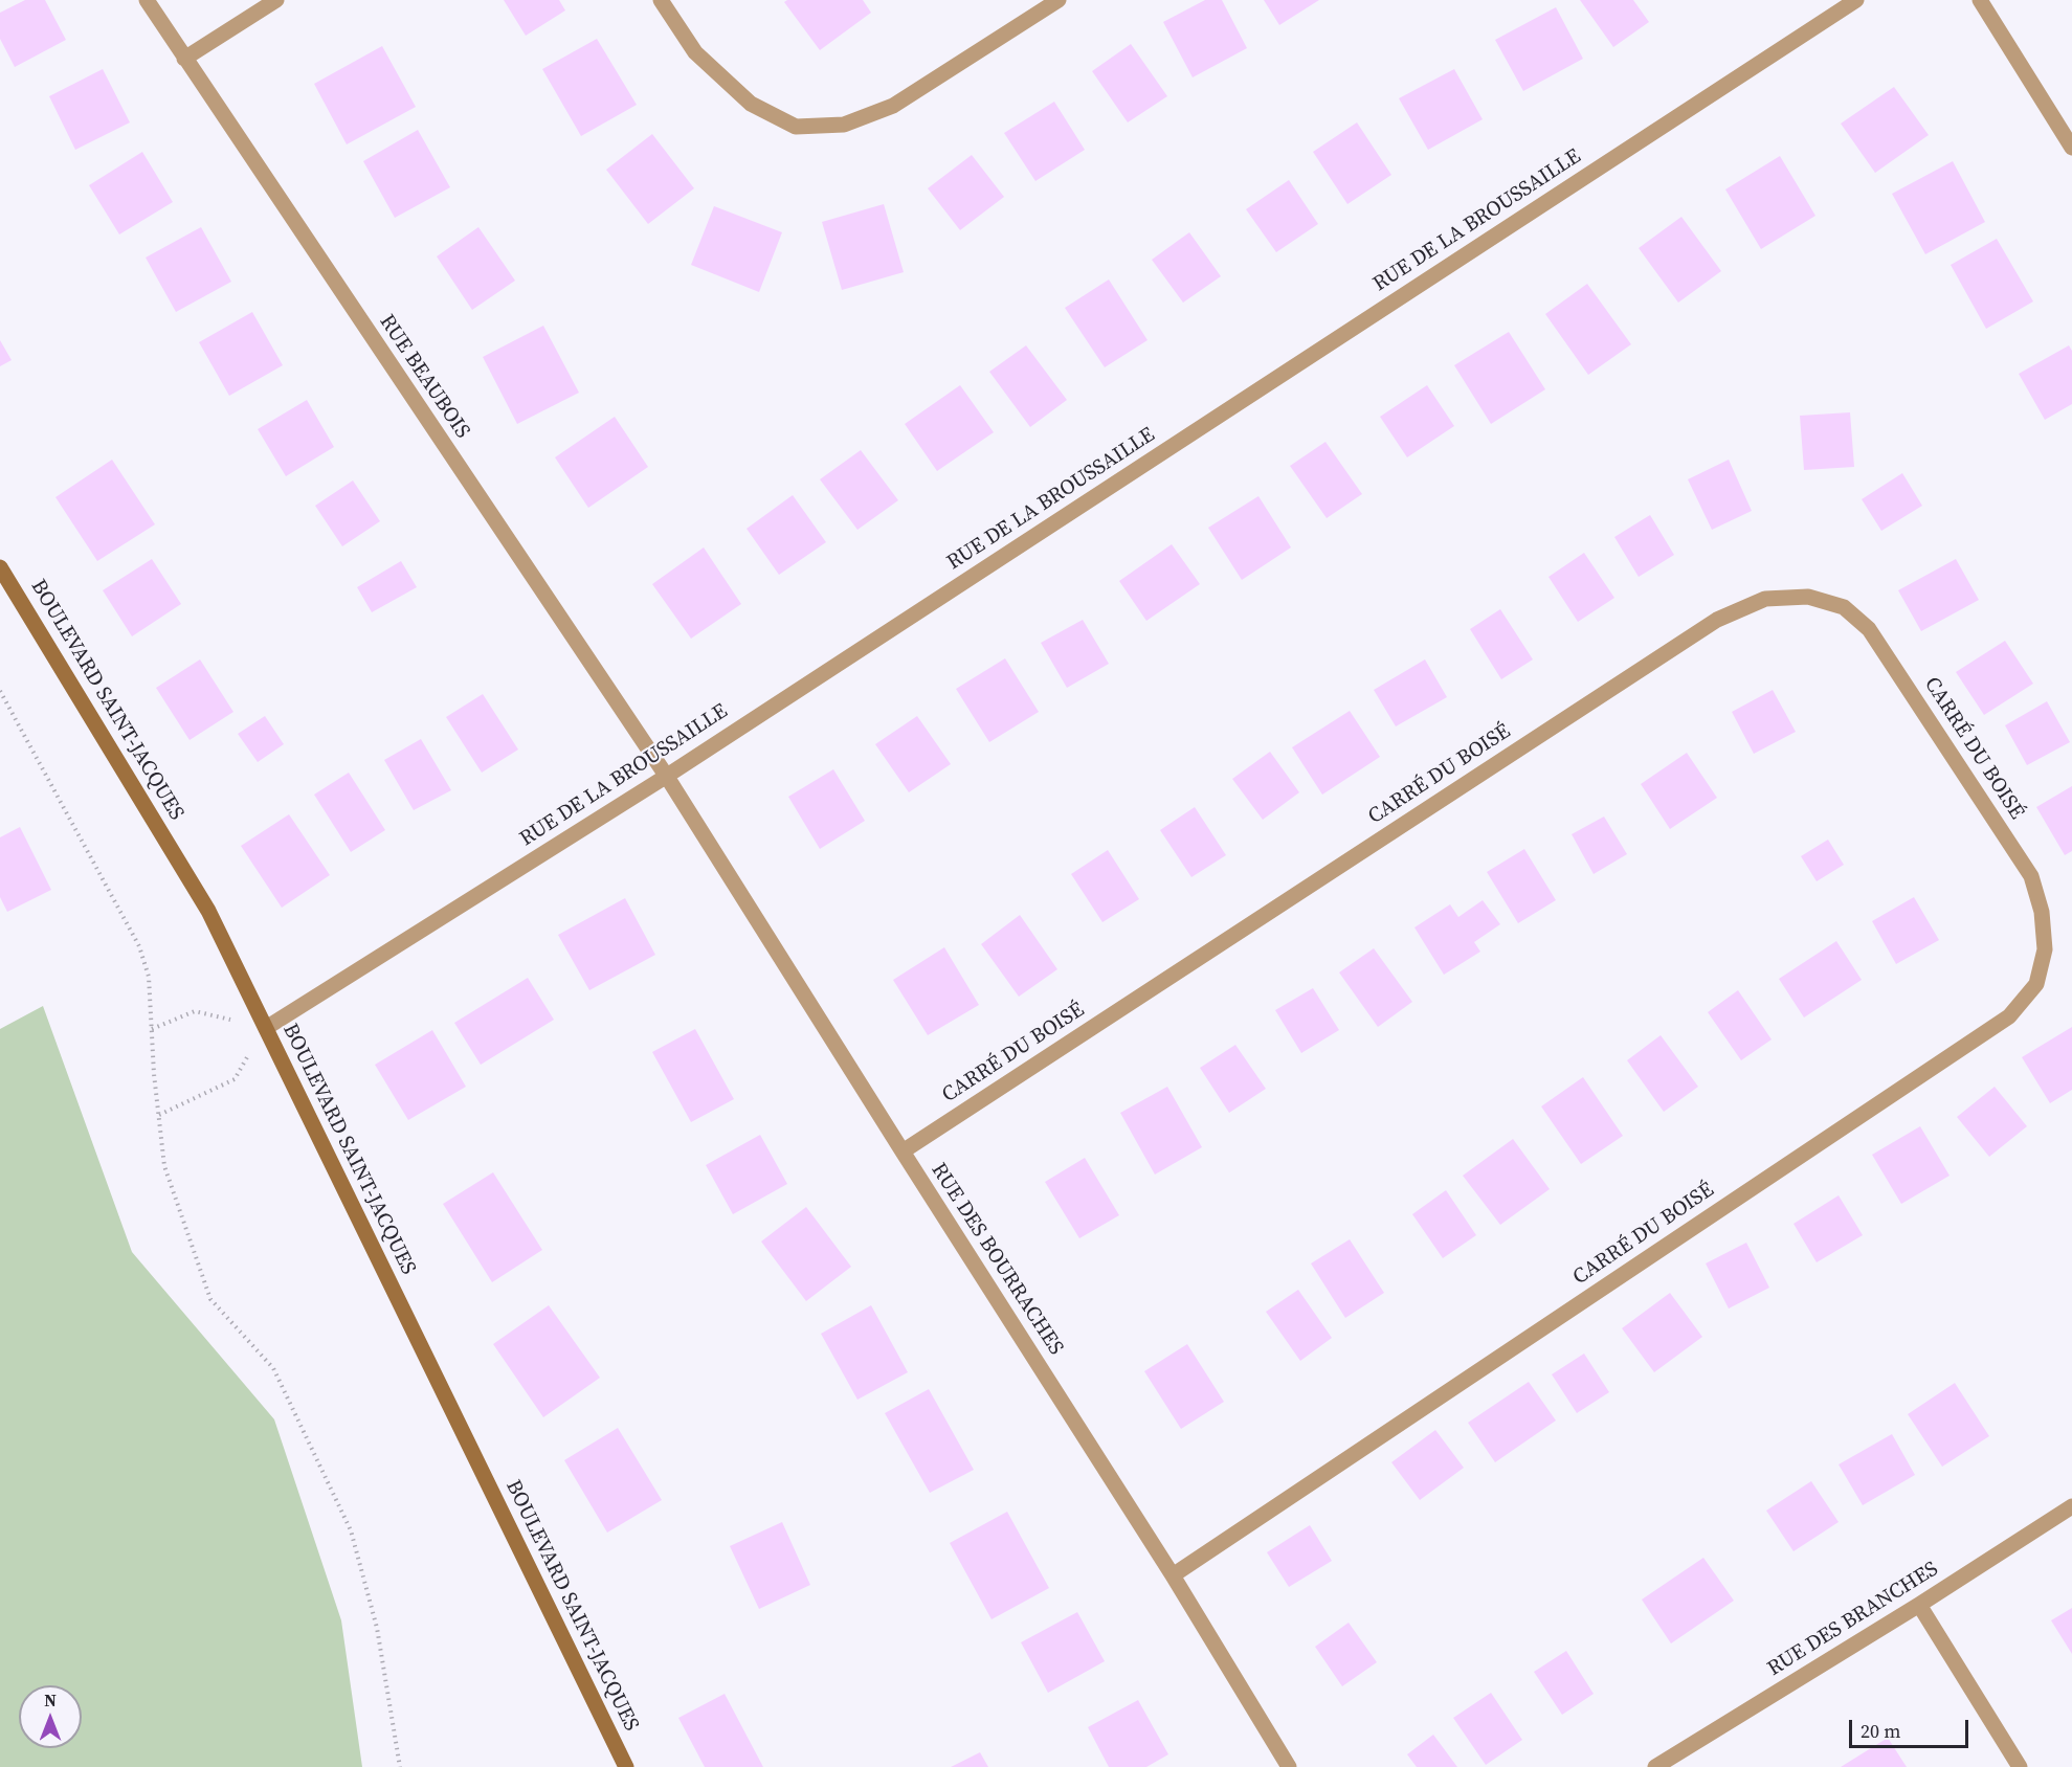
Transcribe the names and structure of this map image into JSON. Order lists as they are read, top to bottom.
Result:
{
  "streets": {
    "street": [
      "RUE DE LA BROUSSAILLE",
      "RUE BEAUBOIS",
      "BOULEVARD SAINT-JACQUES",
      "CARRÉ DU BOISÉ",
      "RUE DES BOURRACHES",
      "RUE DES BRANCHES"
    ]
  },
  "crossings": [
    ["RUE DE LA BROUSSAILLE", "RUE BEAUBOIS"],
    ["RUE DE LA BROUSSAILLE", "BOULEVARD SAINT-JACQUES"],
    ["RUE DE LA BROUSSAILLE", "RUE DES BOURRACHES"],
    ["RUE BEAUBOIS", "RUE DES BOURRACHES"],
    ["CARRÉ DU BOISÉ", "RUE DES BOURRACHES"]
  ],
  "scale_bar": "20 m",
  "north": "top"
}
